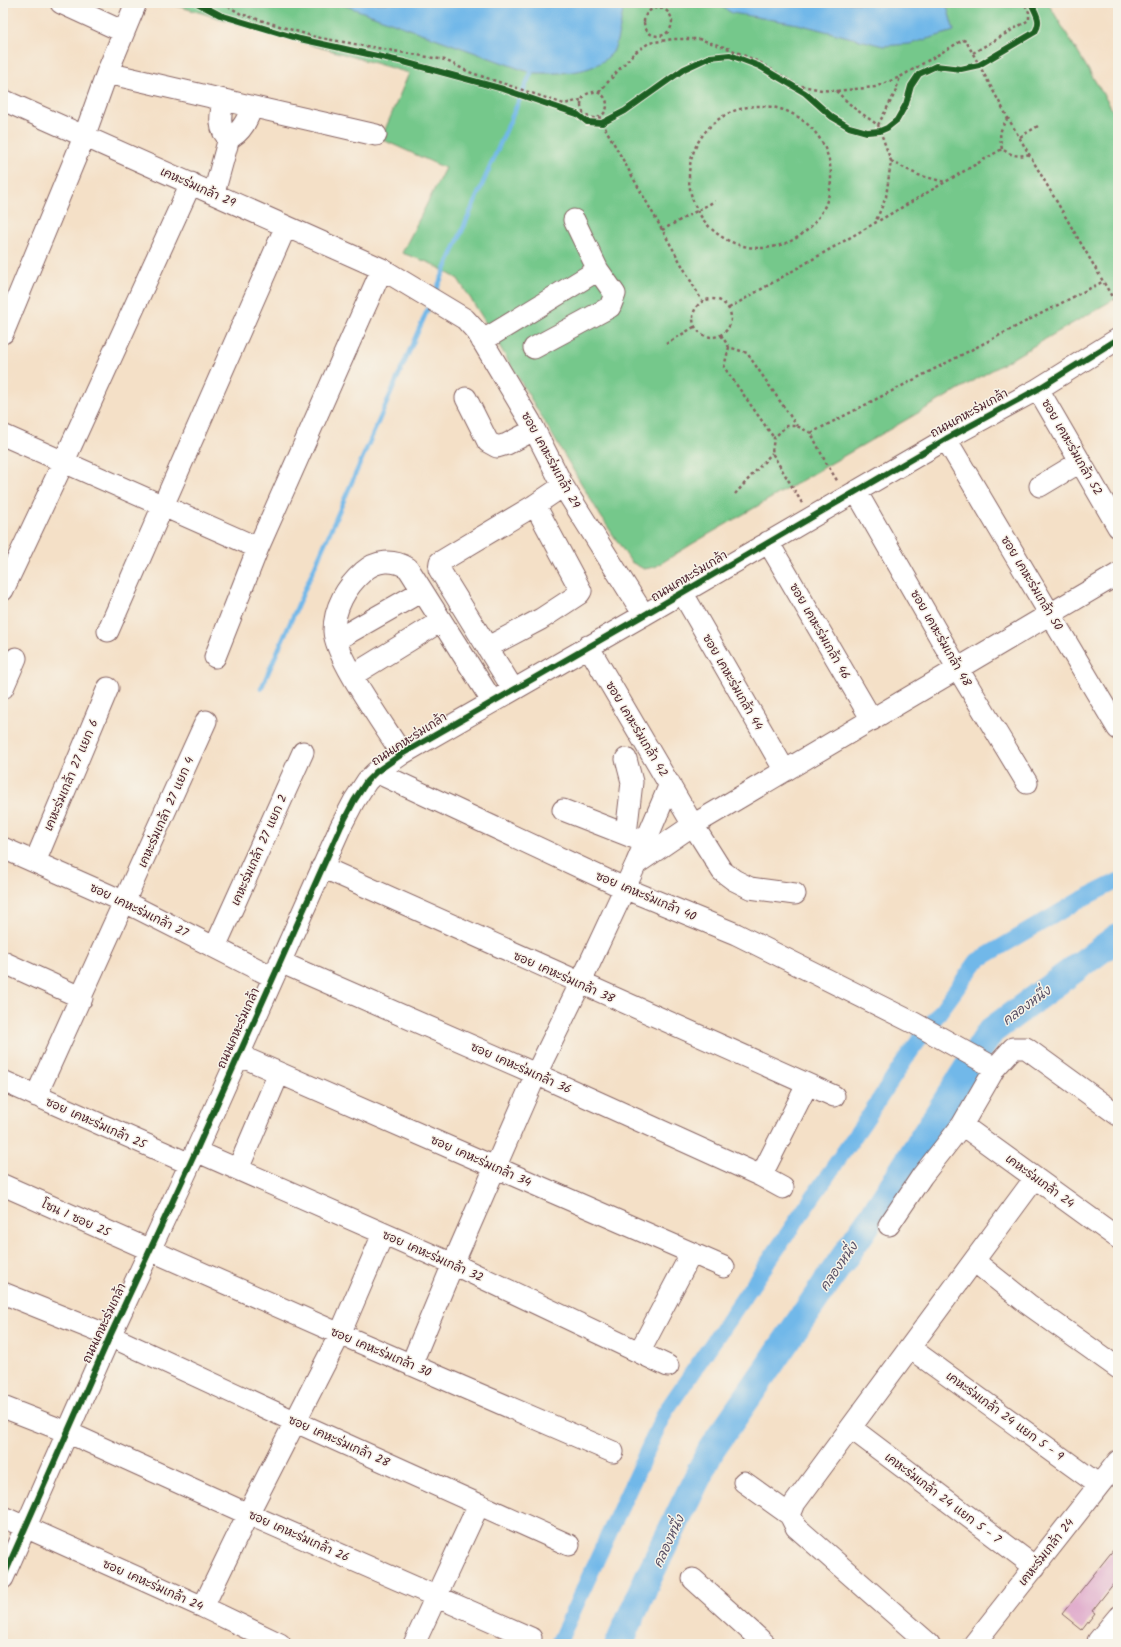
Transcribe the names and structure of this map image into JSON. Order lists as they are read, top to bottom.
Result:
{
  "streets": {
    "street": [
      "เคหะร่มเกล้า 29",
      "ถนนเคหะร่มเกล้า",
      "ซอย เคหะร่มเกล้า 52",
      "ซอย เคหะร่มเกล้า 29",
      "ซอย เคหะร่มเกล้า 50",
      "ซอย เคหะร่มเกล้า 46",
      "ซอย เคหะร่มเกล้า 48",
      "ซอย เคหะร่มเกล้า 44",
      "ซอย เคหะร่มเกล้า 42",
      "เคหะร่มเกล้า 27 แยก 6",
      "เคหะร่มเกล้า 27 แยก 4",
      "เคหะร่มเกล้า 27 แยก 2",
      "ซอย เคหะร่มเกล้า 40",
      "ซอย เคหะร่มเกล้า 27",
      "ซอย เคหะร่มเกล้า 38",
      "ซอย เคหะร่มเกล้า 36",
      "ซอย เคหะร่มเกล้า 25",
      "ซอย เคหะร่มเกล้า 34",
      "เคหะร่มเกล้า 24",
      "โซน 1 ซอย 25",
      "ซอย เคหะร่มเกล้า 32",
      "ซอย เคหะร่มเกล้า 30",
      "เคหะร่มเกล้า 24 แยก 5 - 9",
      "ซอย เคหะร่มเกล้า 28",
      "เคหะร่มเกล้า 24 แยก 5 - 7",
      "ซอย เคหะร่มเกล้า 26",
      "ซอย เคหะร่มเกล้า 24"
    ]
  },
  "crossings": [
    ["เคหะร่มเกล้า 29", "ซอย เคหะร่มเกล้า 29"],
    ["ถนนเคหะร่มเกล้า", "ซอย เคหะร่มเกล้า 52"],
    ["ถนนเคหะร่มเกล้า", "ซอย เคหะร่มเกล้า 29"],
    ["ถนนเคหะร่มเกล้า", "ซอย เคหะร่มเกล้า 50"],
    ["ถนนเคหะร่มเกล้า", "ซอย เคหะร่มเกล้า 46"],
    ["ถนนเคหะร่มเกล้า", "ซอย เคหะร่มเกล้า 48"],
    ["ถนนเคหะร่มเกล้า", "ซอย เคหะร่มเกล้า 44"],
    ["ถนนเคหะร่มเกล้า", "ซอย เคหะร่มเกล้า 42"],
    ["ถนนเคหะร่มเกล้า", "ซอย เคหะร่มเกล้า 40"],
    ["ถนนเคหะร่มเกล้า", "ซอย เคหะร่มเกล้า 27"],
    ["ถนนเคหะร่มเกล้า", "ซอย เคหะร่มเกล้า 38"],
    ["ถนนเคหะร่มเกล้า", "ซอย เคหะร่มเกล้า 36"],
    ["ถนนเคหะร่มเกล้า", "ซอย เคหะร่มเกล้า 25"],
    ["ถนนเคหะร่มเกล้า", "ซอย เคหะร่มเกล้า 34"],
    ["ถนนเคหะร่มเกล้า", "โซน 1 ซอย 25"],
    ["ถนนเคหะร่มเกล้า", "ซอย เคหะร่มเกล้า 32"],
    ["ถนนเคหะร่มเกล้า", "ซอย เคหะร่มเกล้า 30"],
    ["ถนนเคหะร่มเกล้า", "ซอย เคหะร่มเกล้า 28"],
    ["ถนนเคหะร่มเกล้า", "ซอย เคหะร่มเกล้า 26"],
    ["ถนนเคหะร่มเกล้า", "ซอย เคหะร่มเกล้า 24"],
    ["เคหะร่มเกล้า 27 แยก 6", "ซอย เคหะร่มเกล้า 27"],
    ["เคหะร่มเกล้า 27 แยก 4", "ซอย เคหะร่มเกล้า 27"],
    ["เคหะร่มเกล้า 27 แยก 4", "ซอย เคหะร่มเกล้า 25"],
    ["เคหะร่มเกล้า 27 แยก 2", "ซอย เคหะร่มเกล้า 27"],
    ["ซอย เคหะร่มเกล้า 27", "ซอย เคหะร่มเกล้า 36"],
    ["ซอย เคหะร่มเกล้า 25", "ซอย เคหะร่มเกล้า 32"],
    ["เคหะร่มเกล้า 24", "เคหะร่มเกล้า 24 แยก 5 - 9"],
    ["เคหะร่มเกล้า 24", "เคหะร่มเกล้า 24 แยก 5 - 7"],
    ["โซน 1 ซอย 25", "ซอย เคหะร่มเกล้า 30"]
  ],
  "water": ["คลองหนึ่ง"]
}
